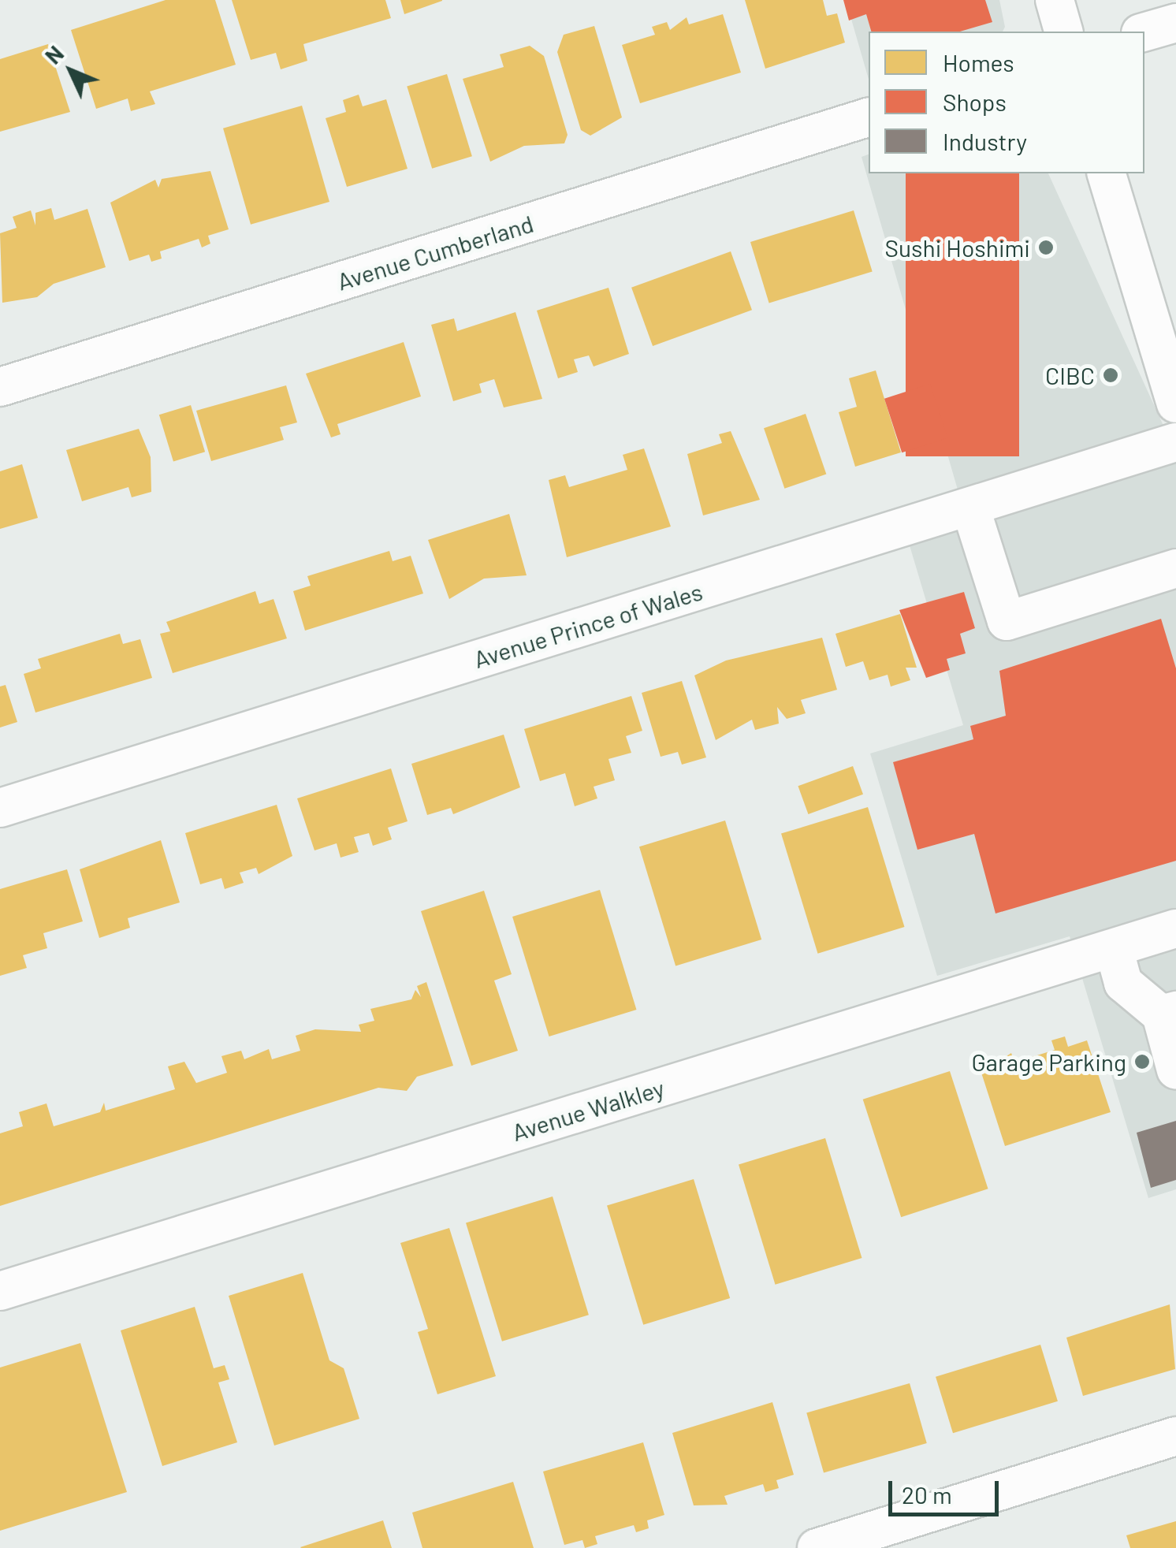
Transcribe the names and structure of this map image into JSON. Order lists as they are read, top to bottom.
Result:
{
  "streets": {
    "street": ["Avenue Cumberland", "Avenue Prince of Wales", "Avenue Walkley"]
  },
  "places": ["Sushi Hoshimi", "CIBC", "Garage Parking"],
  "legend": ["Homes", "Shops", "Industry"],
  "scale_bar": "20 m",
  "north": "top left"
}
